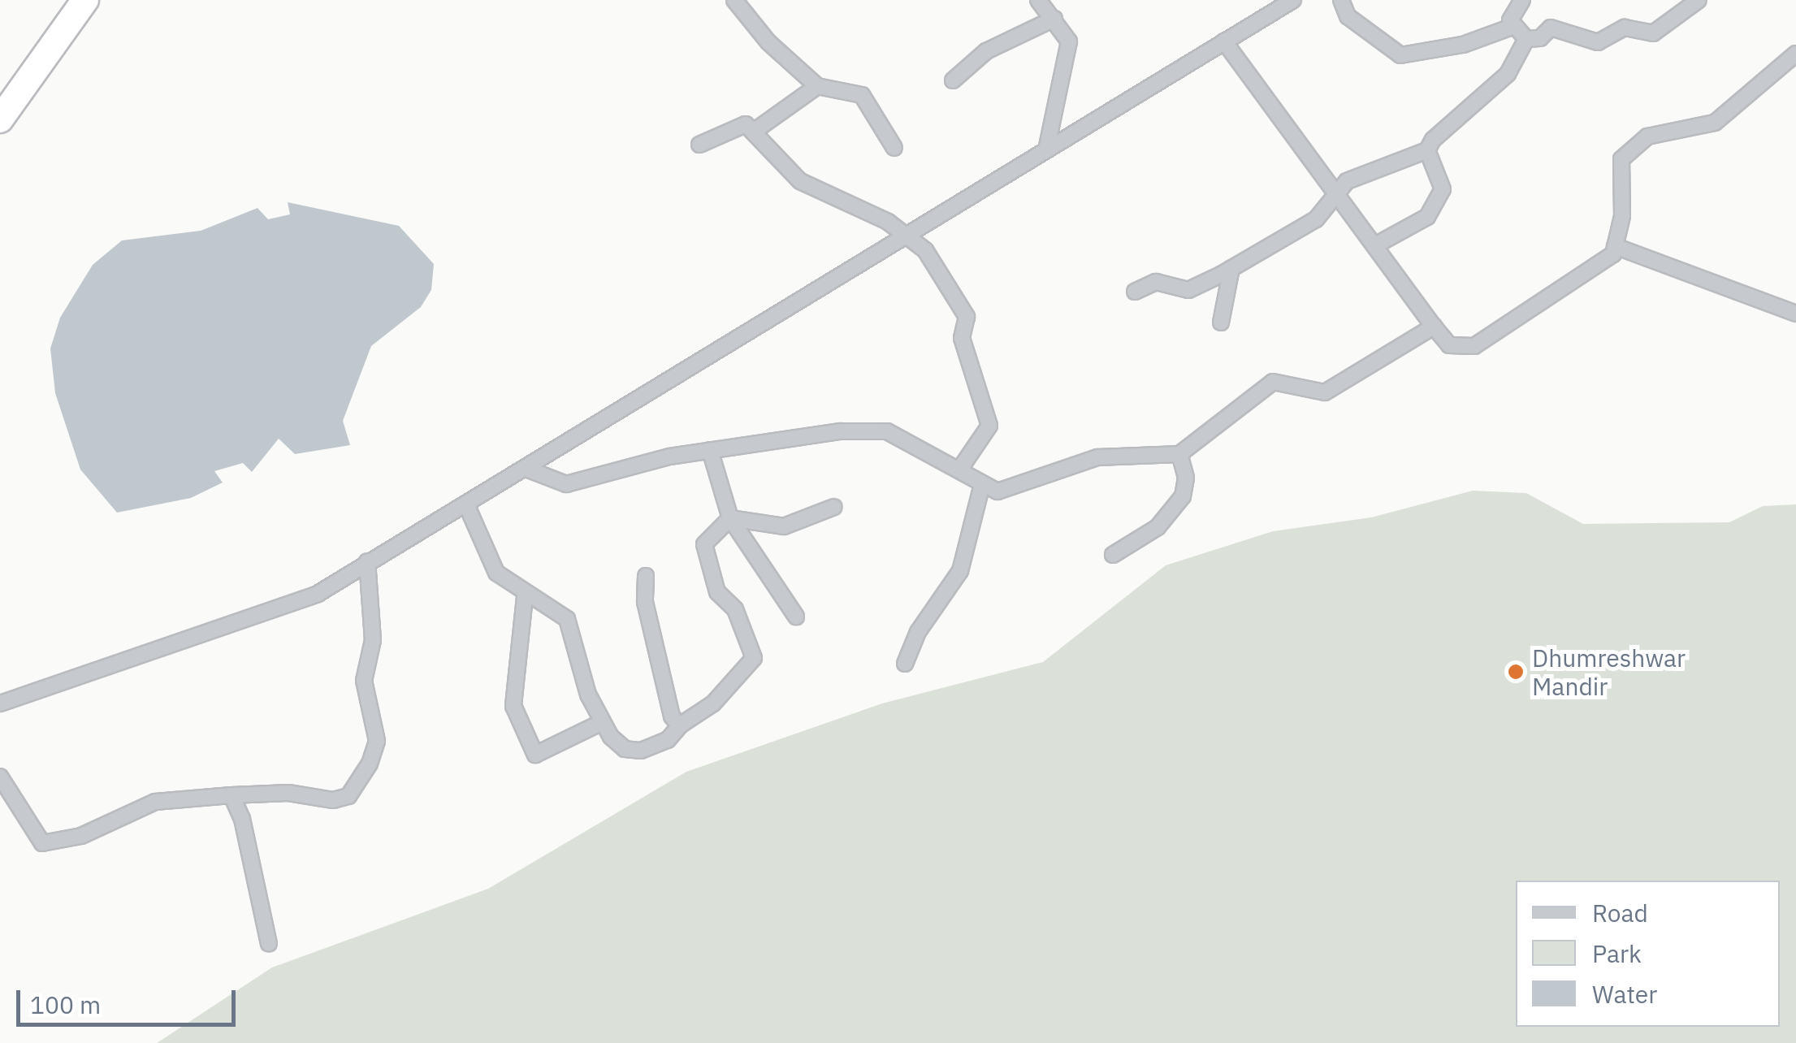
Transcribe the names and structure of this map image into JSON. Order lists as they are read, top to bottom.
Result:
{
  "places": ["Dhumreshwar Mandir"],
  "legend": ["Road", "Park", "Water"],
  "scale_bar": "100 m"
}
